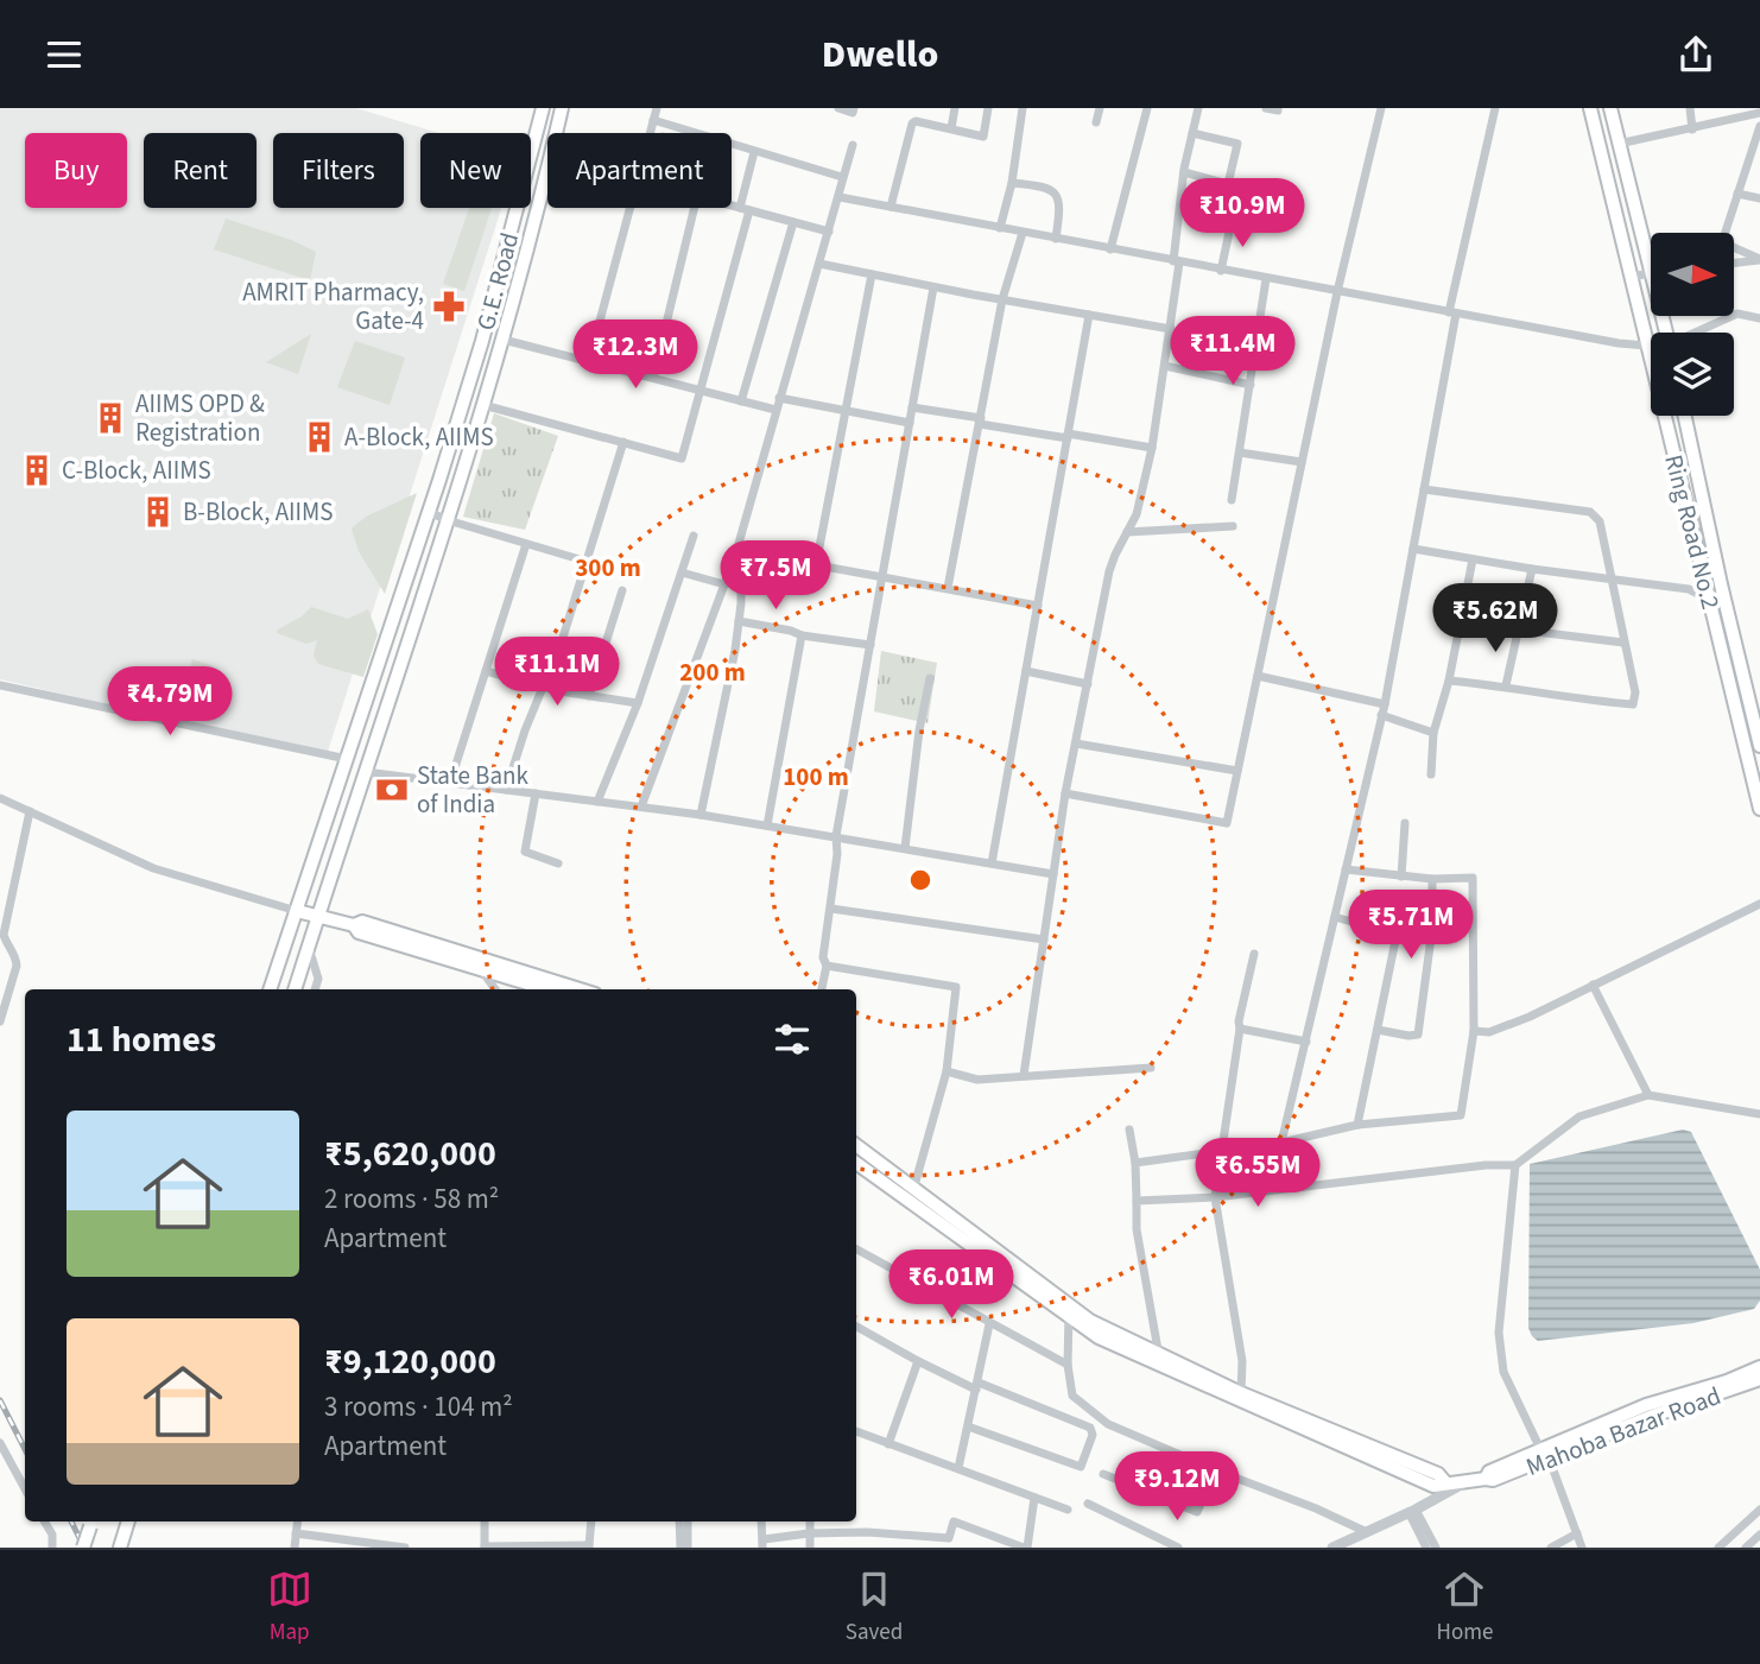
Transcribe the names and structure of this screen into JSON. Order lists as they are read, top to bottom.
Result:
{
  "streets": {
    "main road": ["G.E. Road", "Ring Road No.2", "Mahoba Bazar Road"]
  },
  "places": {
    "pharmacy": ["AMRIT Pharmacy, Gate-4"],
    "building": [
      "AIIMS OPD & Registration",
      "A-Block, AIIMS",
      "C-Block, AIIMS",
      "B-Block, AIIMS"
    ],
    "bank": ["State Bank of India"]
  },
  "north": "right",
  "page": {
    "header": "Dwello",
    "chip": [
      "Buy",
      "Rent",
      "Filters",
      "New",
      "Apartment"
    ],
    "price": [
      "₹10.9M",
      "₹11.4M",
      "₹12.3M",
      "₹7.5M",
      "₹5.62M",
      "₹11.1M",
      "₹4.79M",
      "₹5.71M",
      "₹6.55M",
      "₹6.01M",
      "₹9.12M"
    ],
    "heading": "11 homes",
    "list": [
      {
        "name": "₹5,620,000",
        "note": "2 rooms · 58 m² · Apartment"
      },
      {
        "name": "₹9,120,000",
        "note": "3 rooms · 104 m² · Apartment"
      }
    ],
    "tabs": ["Map", "Saved", "Home"]
  },
  "rings": ["300 m", "200 m", "100 m"]
}
